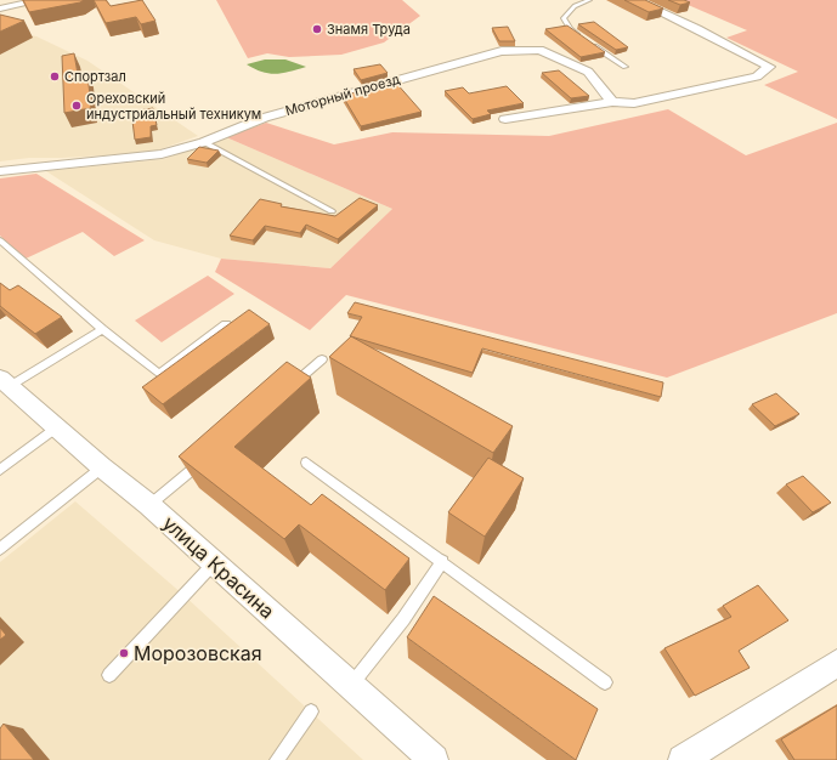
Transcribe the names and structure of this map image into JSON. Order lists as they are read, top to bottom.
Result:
{
  "streets": {
    "street": ["Моторный проезд", "улица Красина"]
  },
  "places": [
    "Знамя Труда",
    "Спортзал",
    "Ореховский индустриальный техникум",
    "Морозовская"
  ]
}
